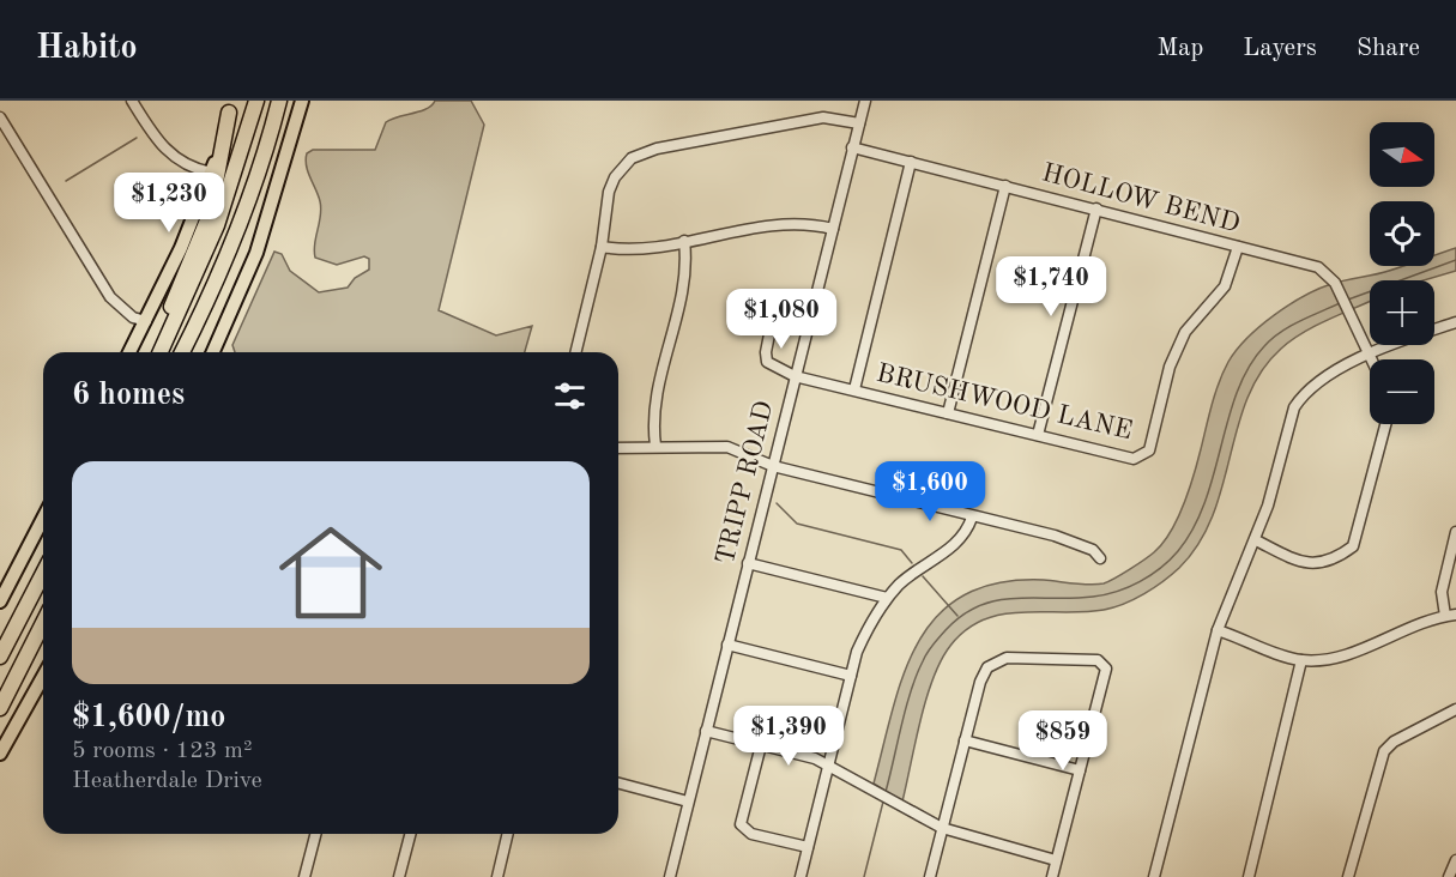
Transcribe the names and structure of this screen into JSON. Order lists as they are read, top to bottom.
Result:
{
  "streets": {
    "street": ["HOLLOW BEND", "BRUSHWOOD LANE", "TRIPP ROAD"]
  },
  "crossings": [
    ["HOLLOW BEND", "BRUSHWOOD LANE"],
    ["HOLLOW BEND", "TRIPP ROAD"],
    ["BRUSHWOOD LANE", "TRIPP ROAD"]
  ],
  "north": "right",
  "page": {
    "header": "Habito",
    "nav": ["Map", "Layers", "Share"],
    "map_buttons": ["+", "−"],
    "price": [
      "$1,230",
      "$1,740",
      "$1,080",
      "$1,600",
      "$1,390",
      "$859"
    ],
    "heading": "6 homes",
    "list": [
      {
        "name": "$1,600/mo",
        "note": "5 rooms · 123 m² · Heatherdale Drive"
      }
    ]
  }
}
